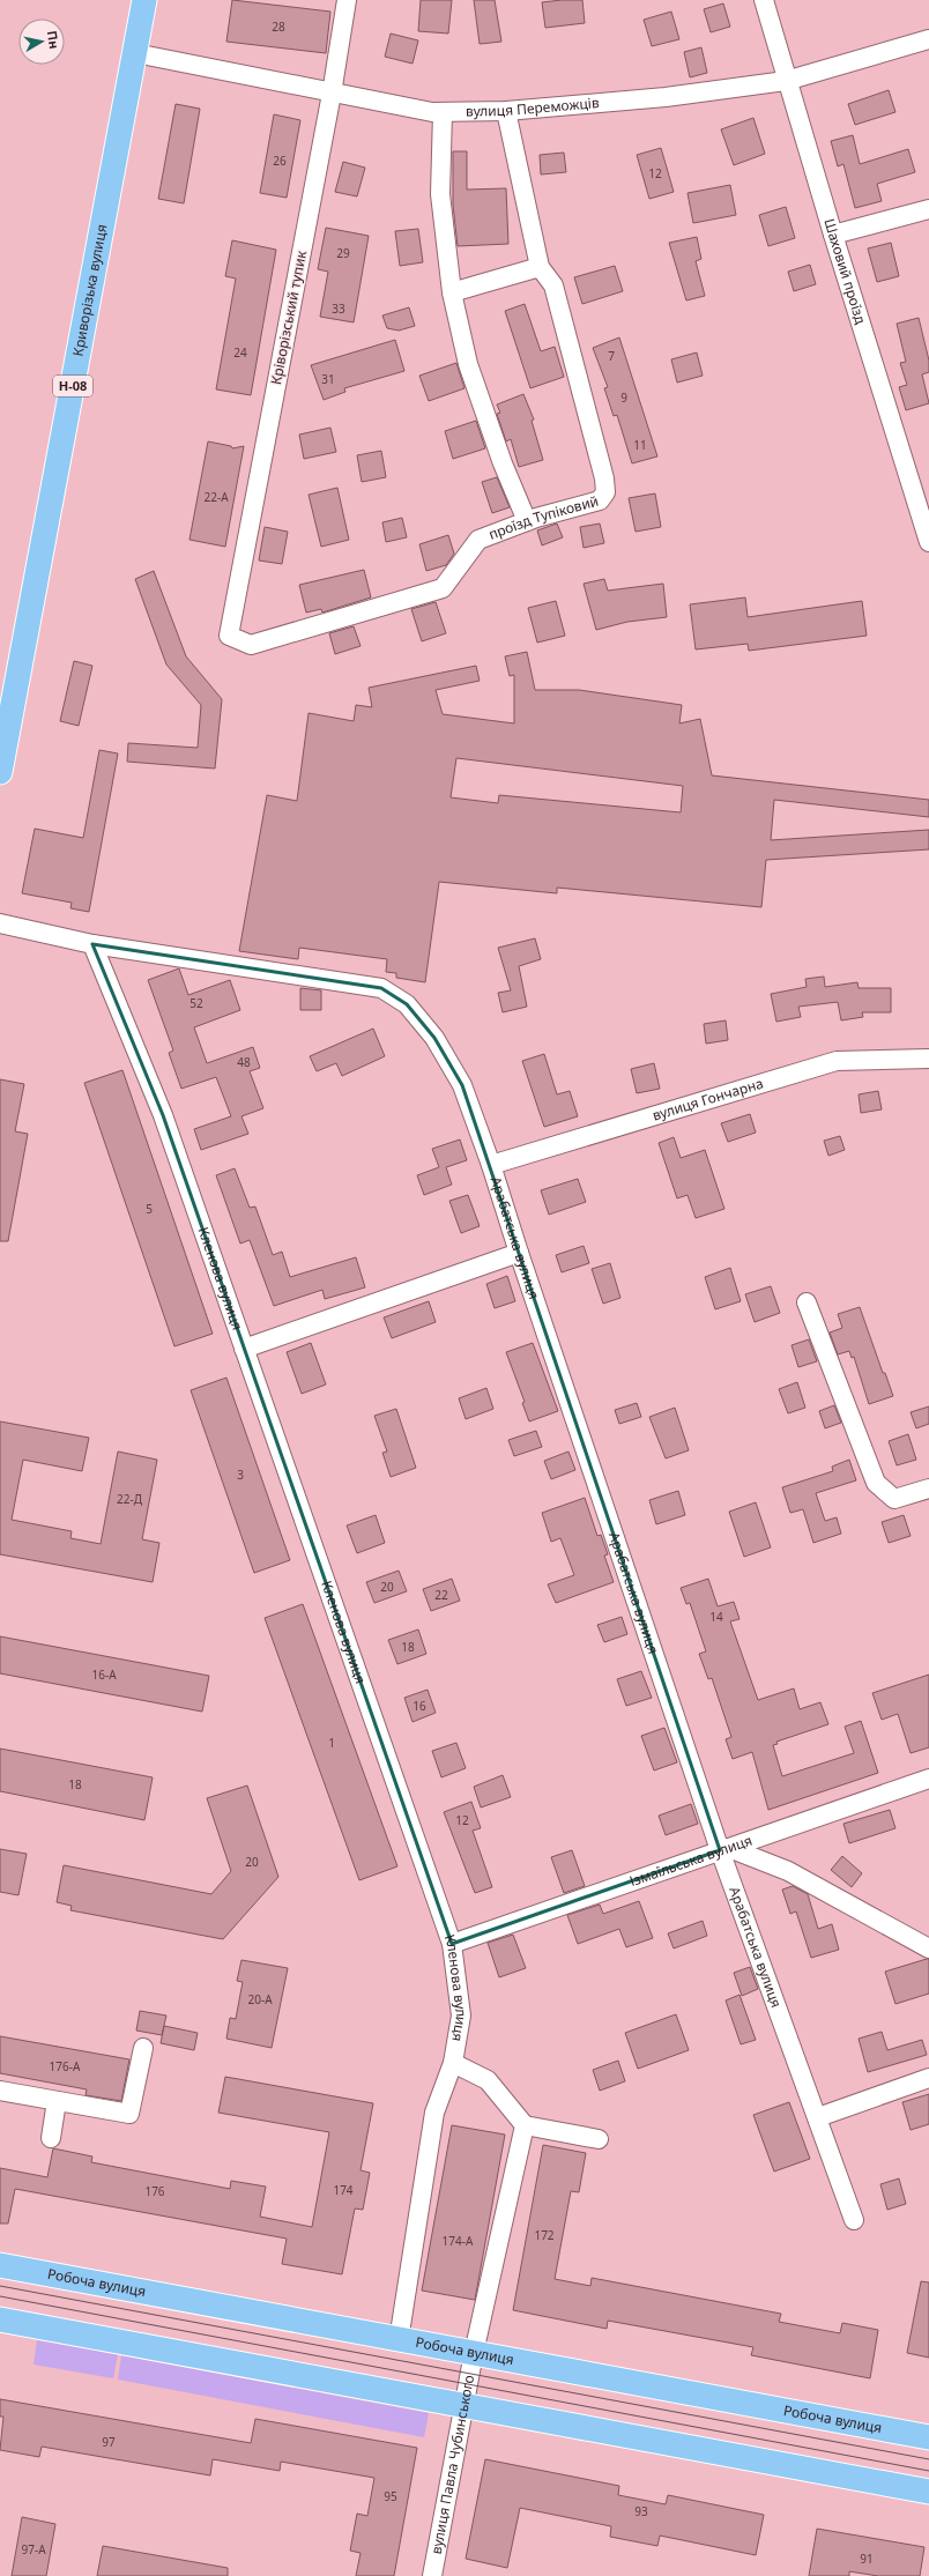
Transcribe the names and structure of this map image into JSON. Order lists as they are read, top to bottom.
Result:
{
  "streets": {
    "main road": ["Криворізька вулиця", "Н-08", "Робоча вулиця"],
    "street": [
      "вулиця Переможців",
      "Шаховий проїзд",
      "Кріворізський тупик",
      "проїзд Тупіковий",
      "вулиця Гончарна",
      "Арабатська вулиця",
      "Кленова вулиця",
      "Ізмаїльська вулиця",
      "вулиця Павла Чубинського"
    ]
  },
  "crossings": [
    ["вулиця Переможців", "Шаховий проїзд"],
    ["вулиця Переможців", "Криворізька вулиця"],
    ["вулиця Переможців", "Кріворізський тупик"],
    ["вулиця Переможців", "проїзд Тупіковий"],
    ["Кріворізський тупик", "проїзд Тупіковий"],
    ["вулиця Гончарна", "Арабатська вулиця"],
    ["Арабатська вулиця", "Кленова вулиця"],
    ["Арабатська вулиця", "Ізмаїльська вулиця"],
    ["Кленова вулиця", "Ізмаїльська вулиця"],
    ["Кленова вулиця", "Робоча вулиця"],
    ["Робоча вулиця", "вулиця Павла Чубинського"]
  ],
  "house_numbers": [
    "28",
    "26",
    "12",
    "29",
    "33",
    "24",
    "7",
    "31",
    "9",
    "11",
    "22-А",
    "52",
    "48",
    "5",
    "3",
    "22-Д",
    "20",
    "22",
    "14",
    "18",
    "16-А",
    "16",
    "1",
    "18",
    "12",
    "20",
    "20-А",
    "176-А",
    "174",
    "176",
    "172",
    "174-А",
    "97",
    "95",
    "93",
    "97-А",
    "91"
  ],
  "north": "right"
}
